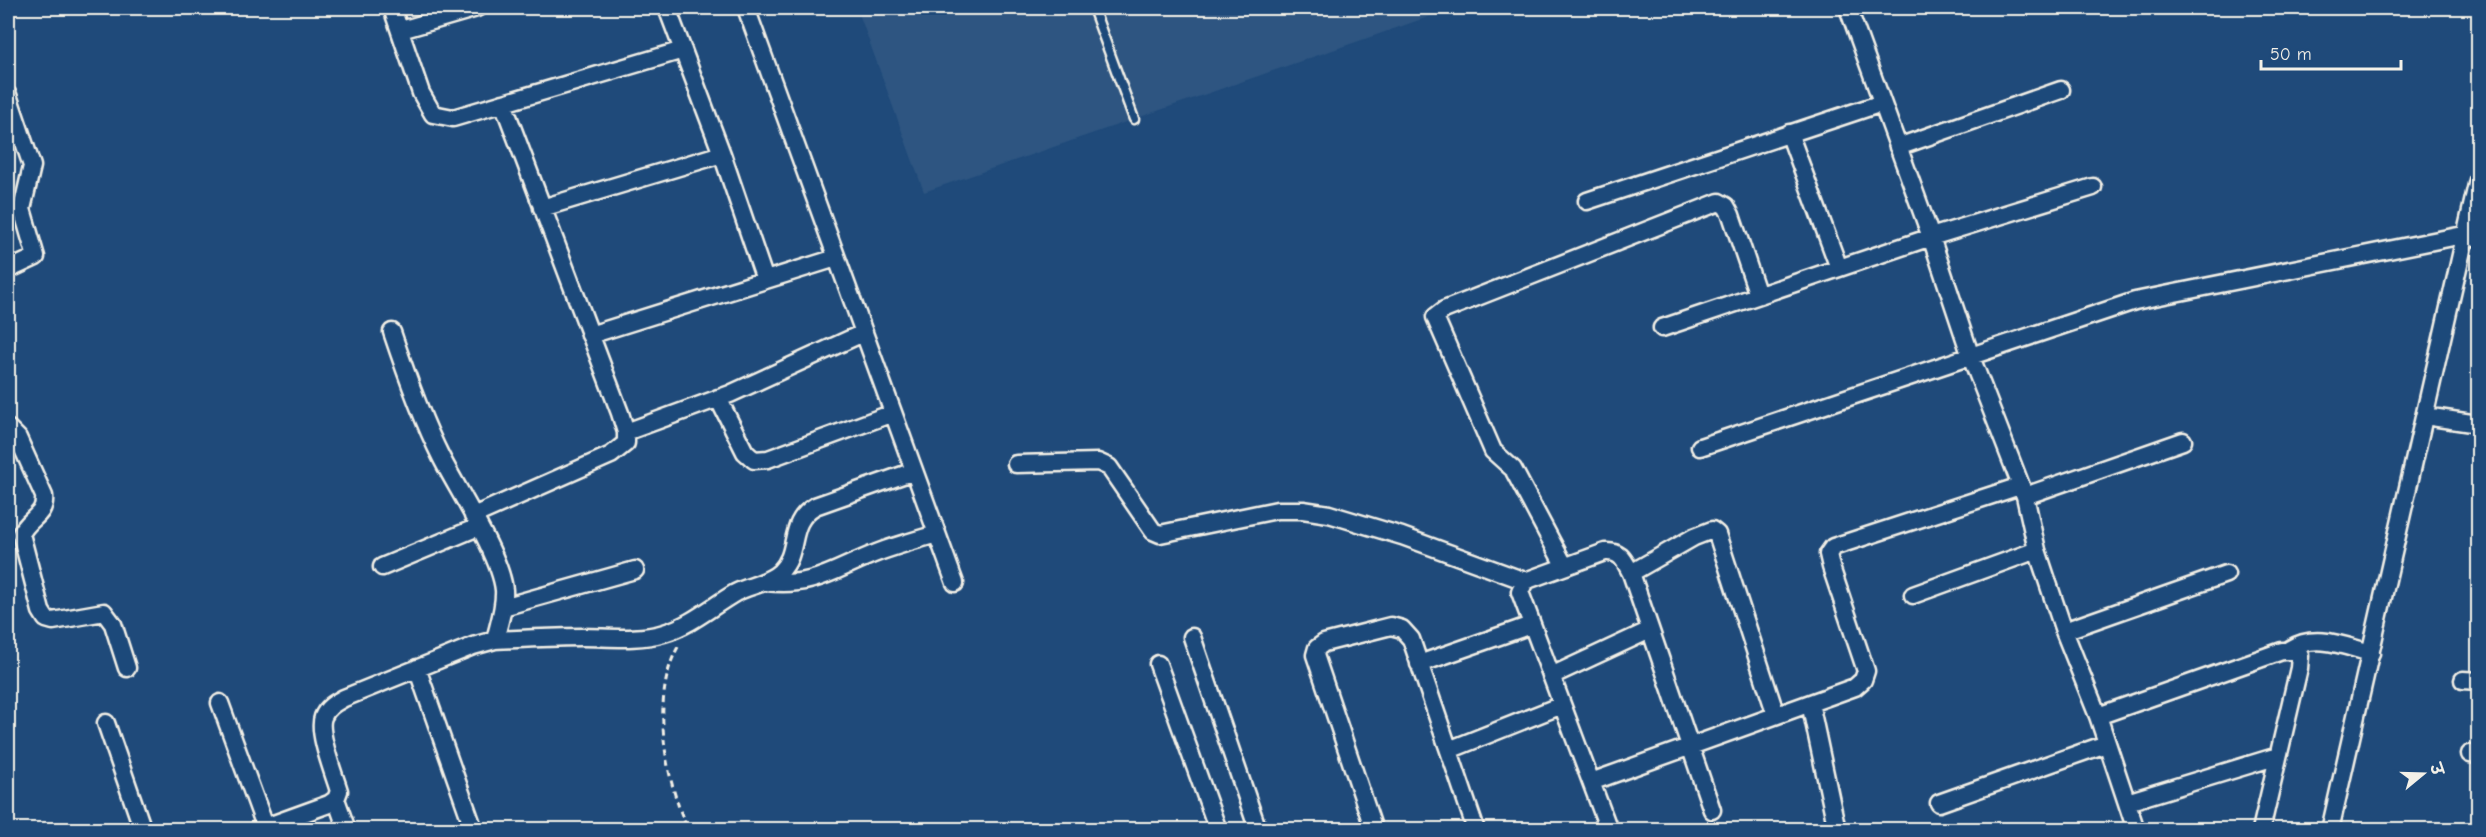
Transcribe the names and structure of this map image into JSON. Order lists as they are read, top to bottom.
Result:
{
  "scale_bar": "50 m",
  "north": "right"
}
